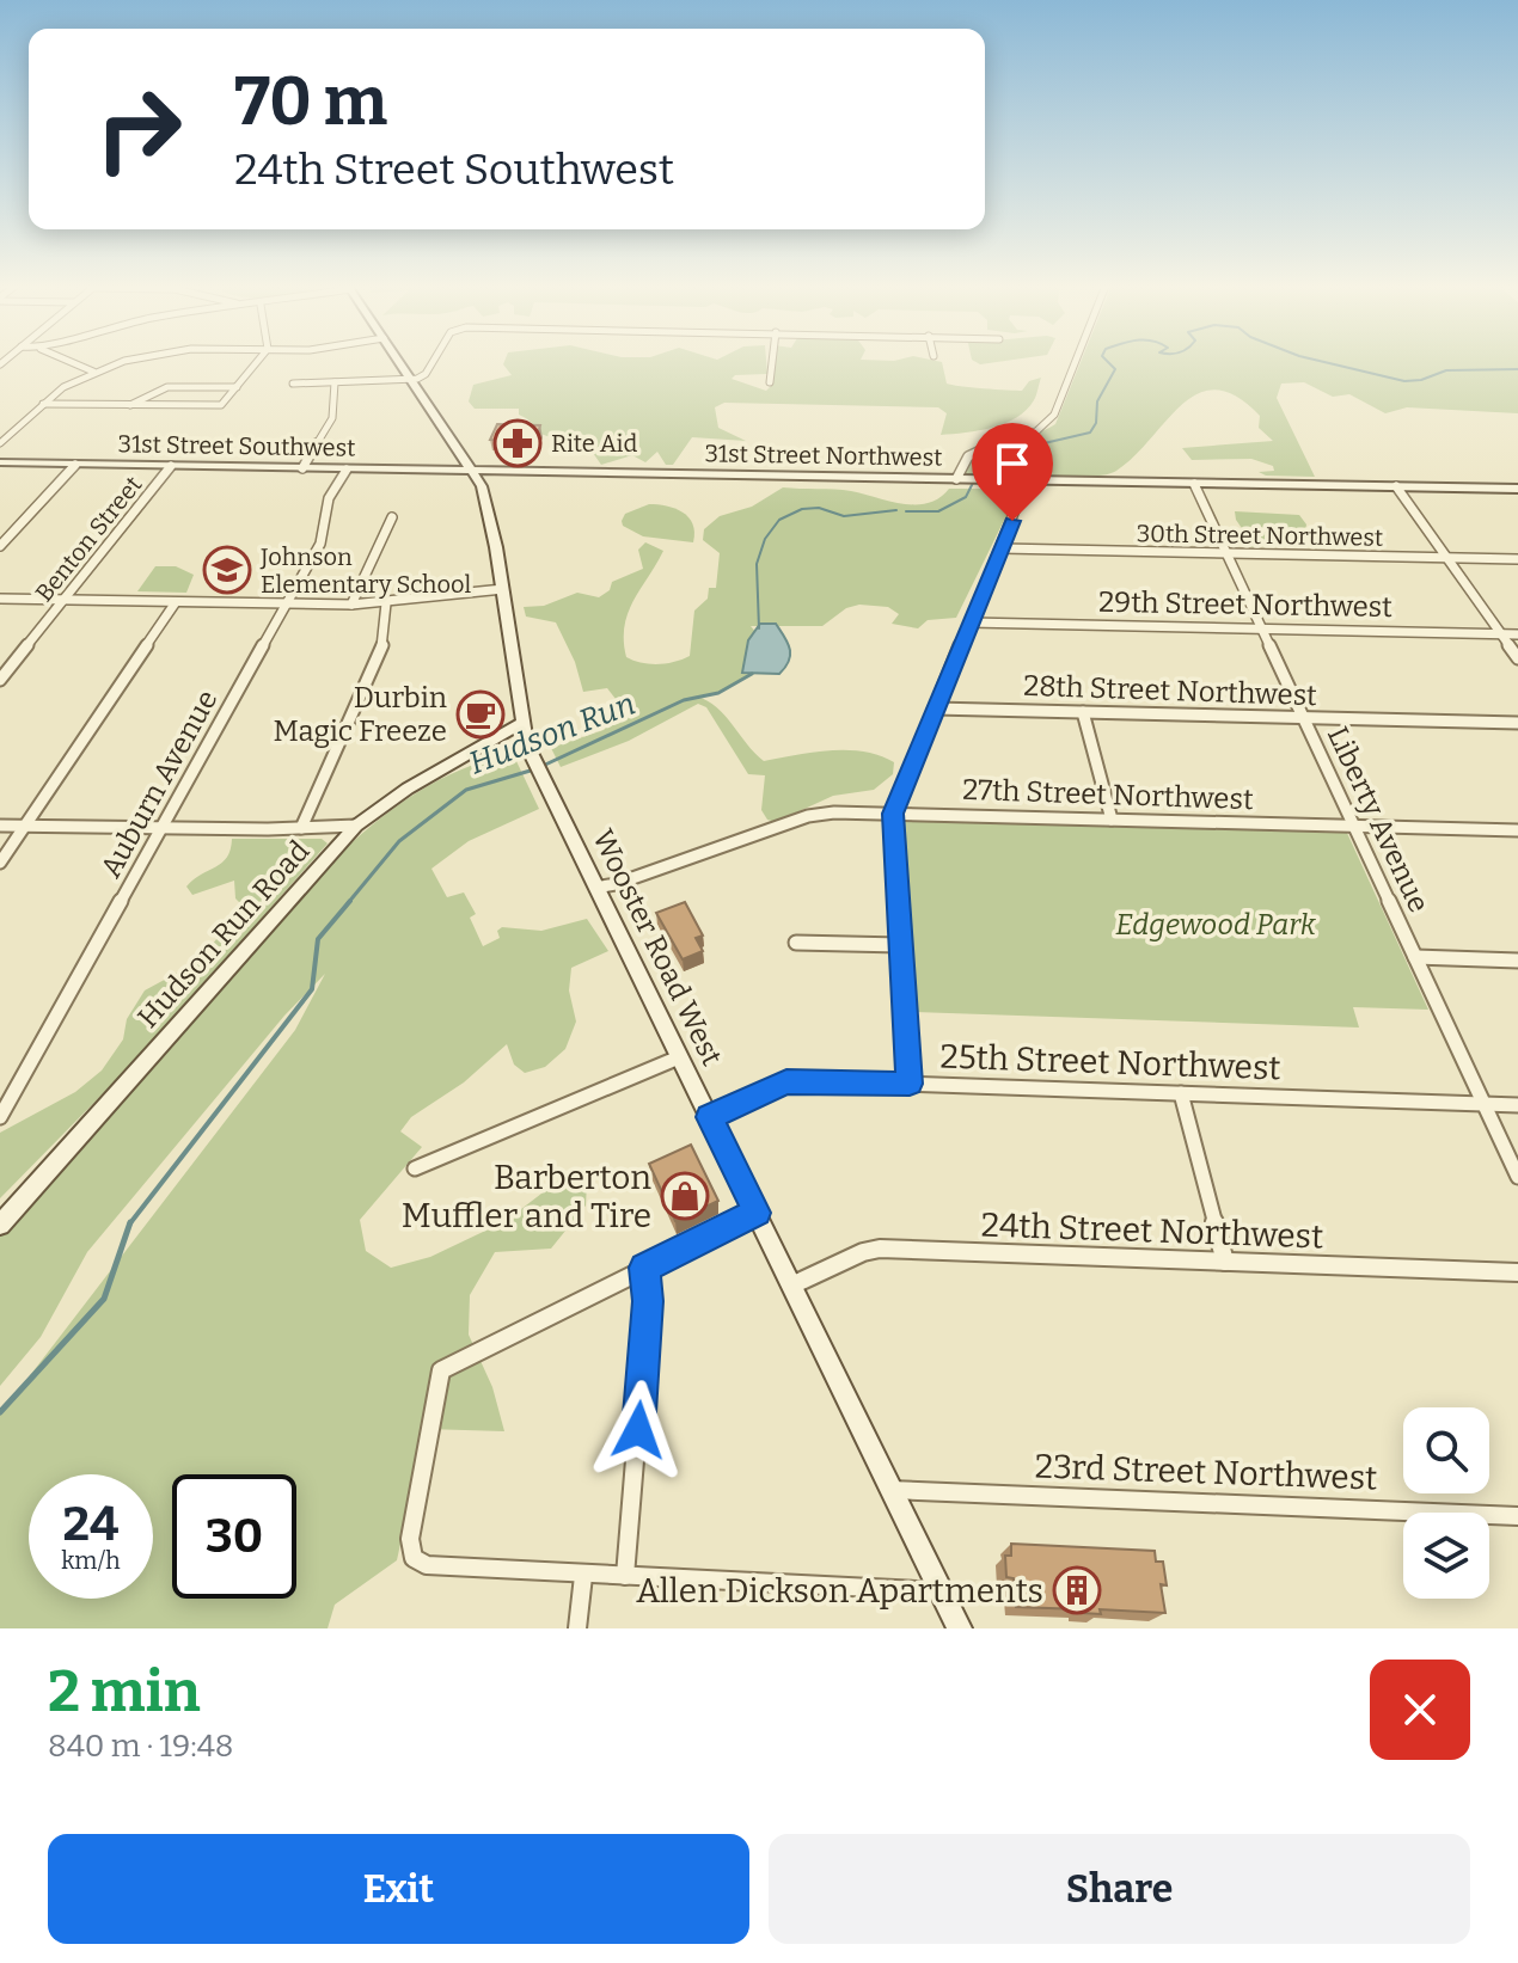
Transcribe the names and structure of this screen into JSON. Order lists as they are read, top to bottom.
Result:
{
  "streets": {
    "main road": [
      "31st Street Southwest",
      "31st Street Northwest",
      "Hudson Run Road",
      "Wooster Road West"
    ],
    "street": [
      "30th Street Northwest",
      "Benton Street",
      "29th Street Northwest",
      "28th Street Northwest",
      "Auburn Avenue",
      "27th Street Northwest",
      "Liberty Avenue",
      "25th Street Northwest",
      "24th Street Northwest",
      "23rd Street Northwest"
    ]
  },
  "crossings": [
    ["31st Street Southwest", "31st Street Northwest"],
    ["31st Street Southwest", "Benton Street"],
    ["31st Street Southwest", "Auburn Avenue"],
    ["31st Street Southwest", "Wooster Road West"],
    ["31st Street Northwest", "Liberty Avenue"],
    ["31st Street Northwest", "Wooster Road West"],
    ["30th Street Northwest", "Liberty Avenue"],
    ["29th Street Northwest", "Liberty Avenue"],
    ["28th Street Northwest", "Liberty Avenue"],
    ["27th Street Northwest", "Liberty Avenue"],
    ["27th Street Northwest", "Wooster Road West"],
    ["Liberty Avenue", "25th Street Northwest"],
    ["Hudson Run Road", "Wooster Road West"],
    ["Wooster Road West", "25th Street Northwest"],
    ["Wooster Road West", "24th Street Northwest"],
    ["Wooster Road West", "23rd Street Northwest"]
  ],
  "water": ["Hudson Run"],
  "parks": ["Edgewood Park"],
  "places": {
    "pharmacy": ["Rite Aid"],
    "school or university": ["Johnson Elementary School"],
    "cafe": ["Durbin Magic Freeze"],
    "shop": ["Barberton Muffler and Tire"],
    "building": ["Allen Dickson Apartments"]
  },
  "page": {
    "turn": ["70 m", "24th Street Southwest"],
    "speed": "24 km/h",
    "limit": "30",
    "heading": ["2 min", "840 m · 19:48"],
    "buttons": ["Exit", "Share"]
  }
}
